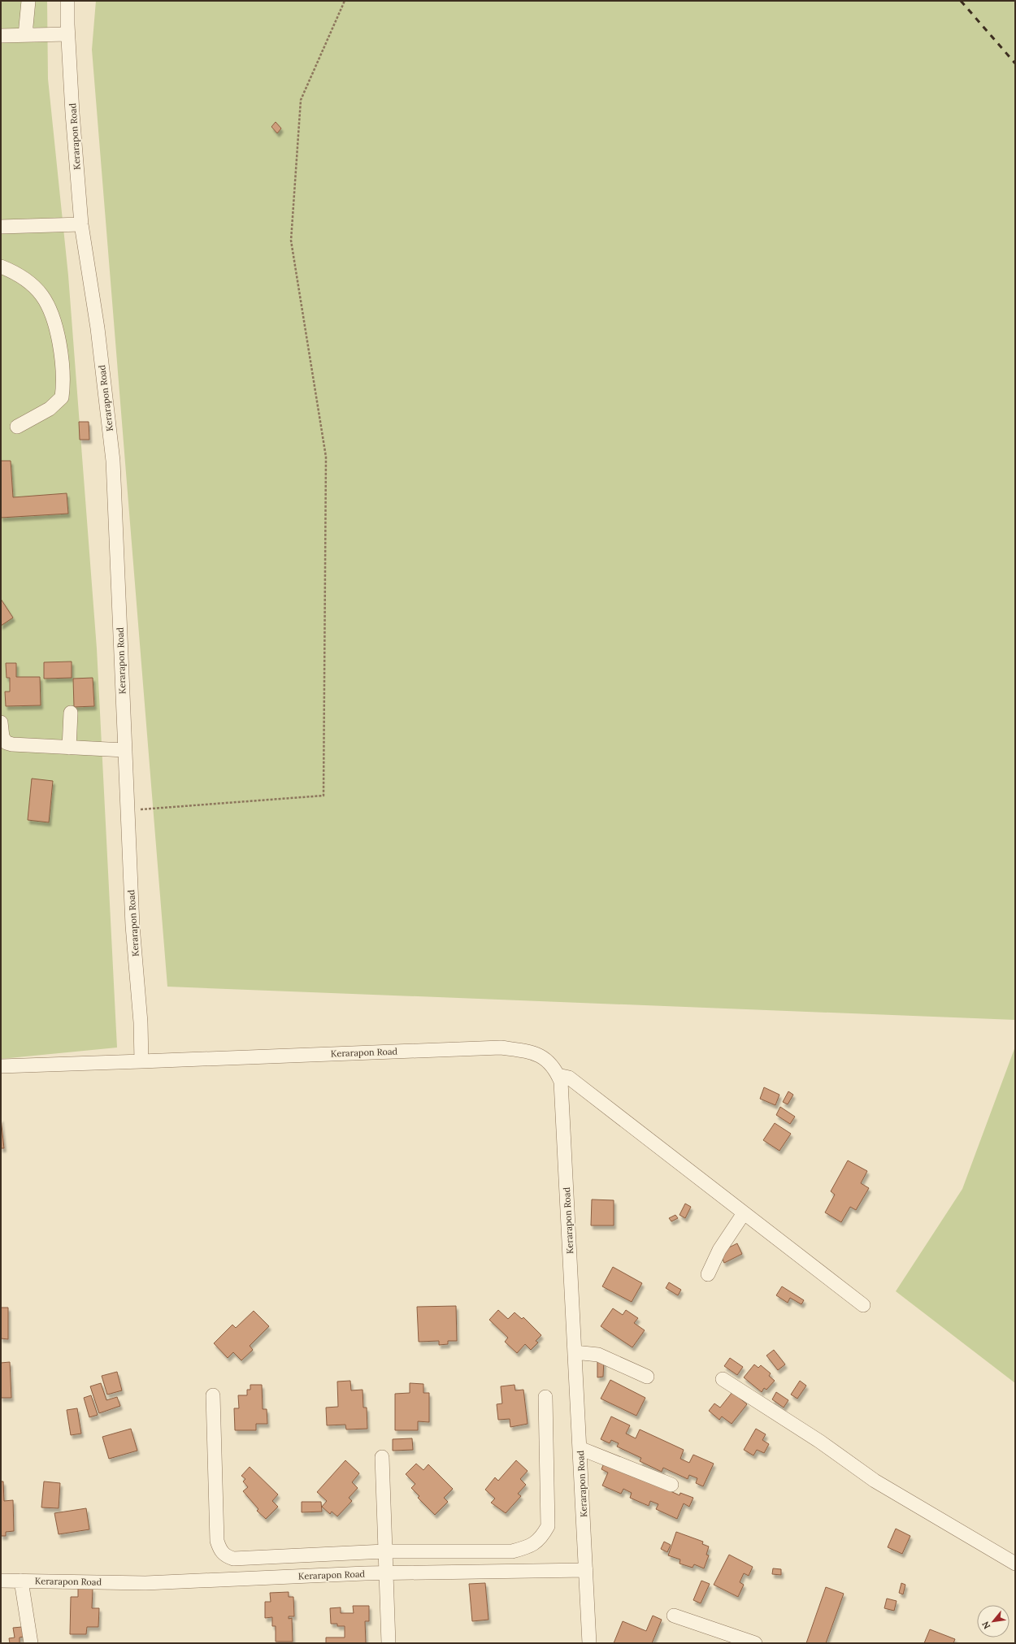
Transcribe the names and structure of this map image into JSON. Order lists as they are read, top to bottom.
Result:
{
  "streets": {
    "street": ["Kerarapon Road"]
  },
  "north": "bottom left"
}
